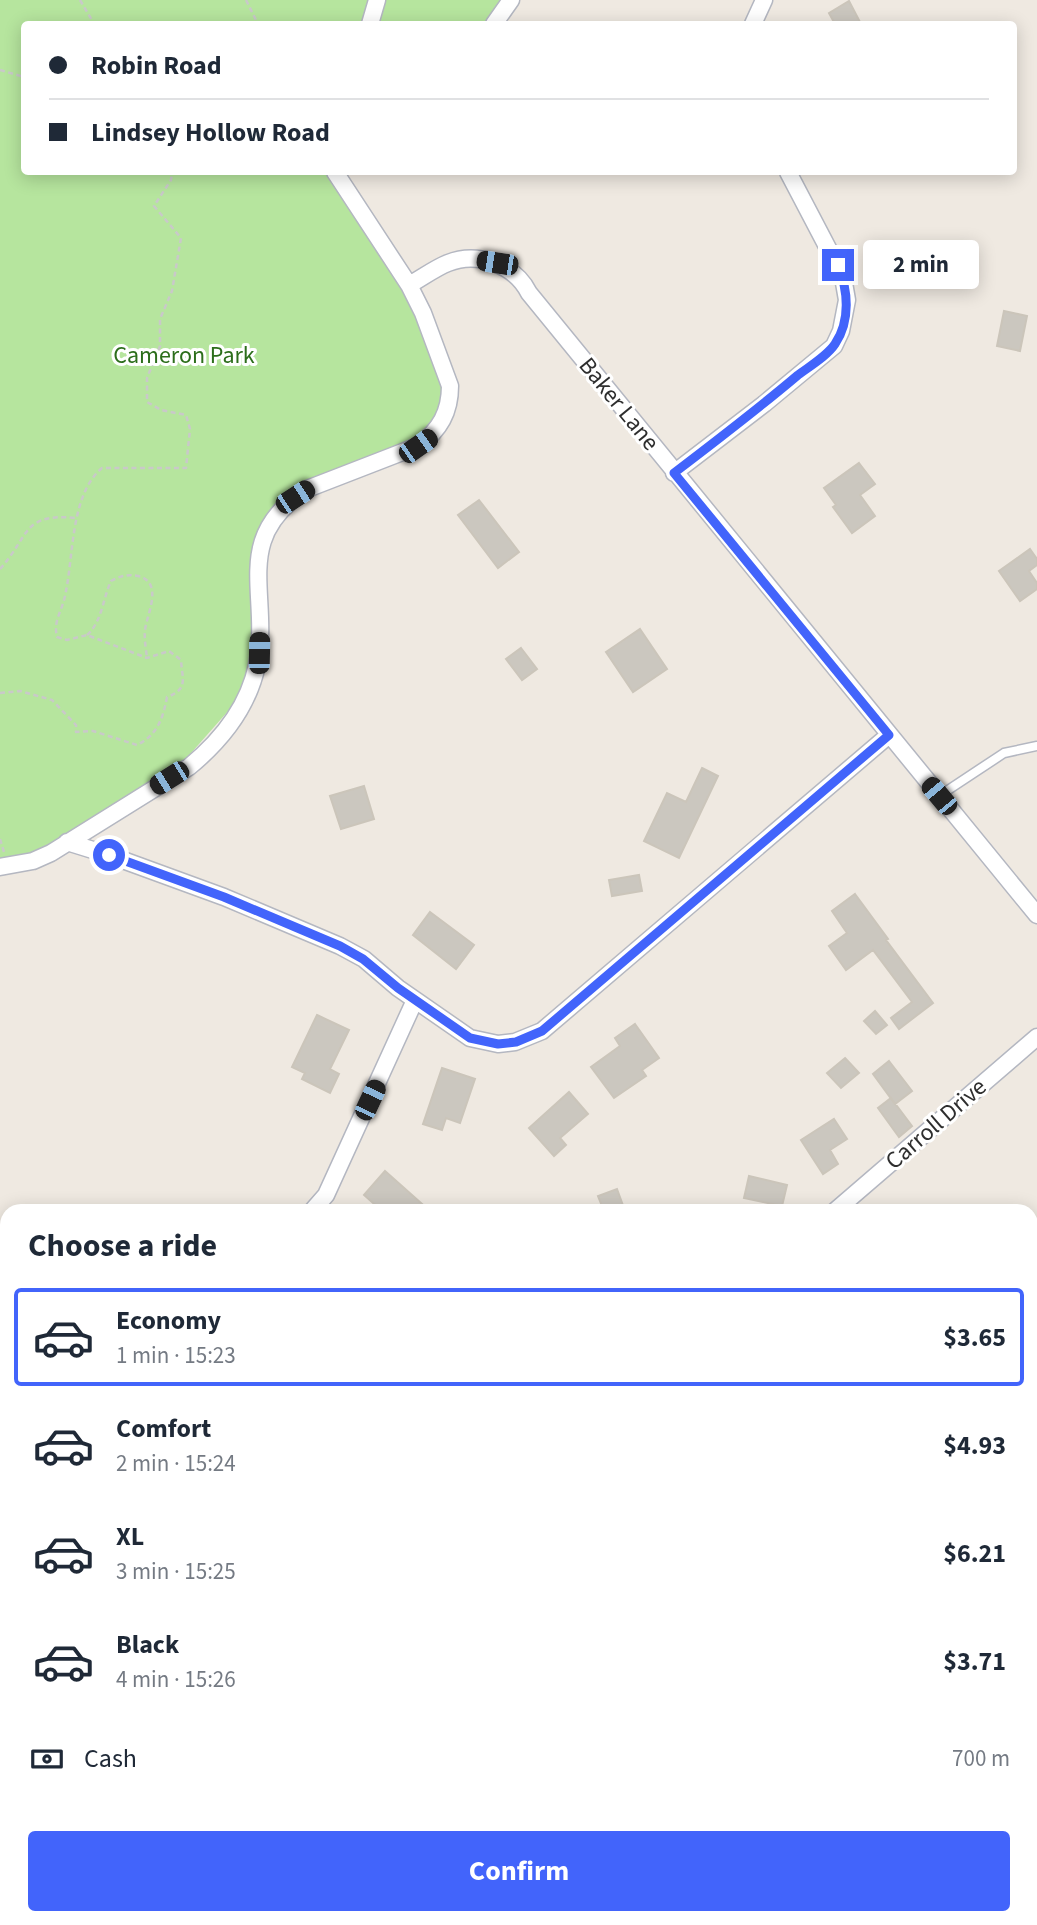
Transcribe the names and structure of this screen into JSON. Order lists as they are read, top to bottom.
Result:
{
  "streets": {
    "street": ["Baker Lane", "Carroll Drive"]
  },
  "parks": ["Cameron Park"],
  "page": {
    "banner": ["Robin Road", "Lindsey Hollow Road"],
    "bubble": "2 min",
    "heading": "Choose a ride",
    "list": [
      {
        "name": "Economy",
        "note": "1 min · 15:23",
        "value": "$3.65"
      },
      {
        "name": "Comfort",
        "note": "2 min · 15:24",
        "value": "$4.93"
      },
      {
        "name": "XL",
        "note": "3 min · 15:25",
        "value": "$6.21"
      },
      {
        "name": "Black",
        "note": "4 min · 15:26",
        "value": "$3.71"
      }
    ],
    "pay": ["Cash", "700 m"],
    "buttons": "Confirm"
  }
}
